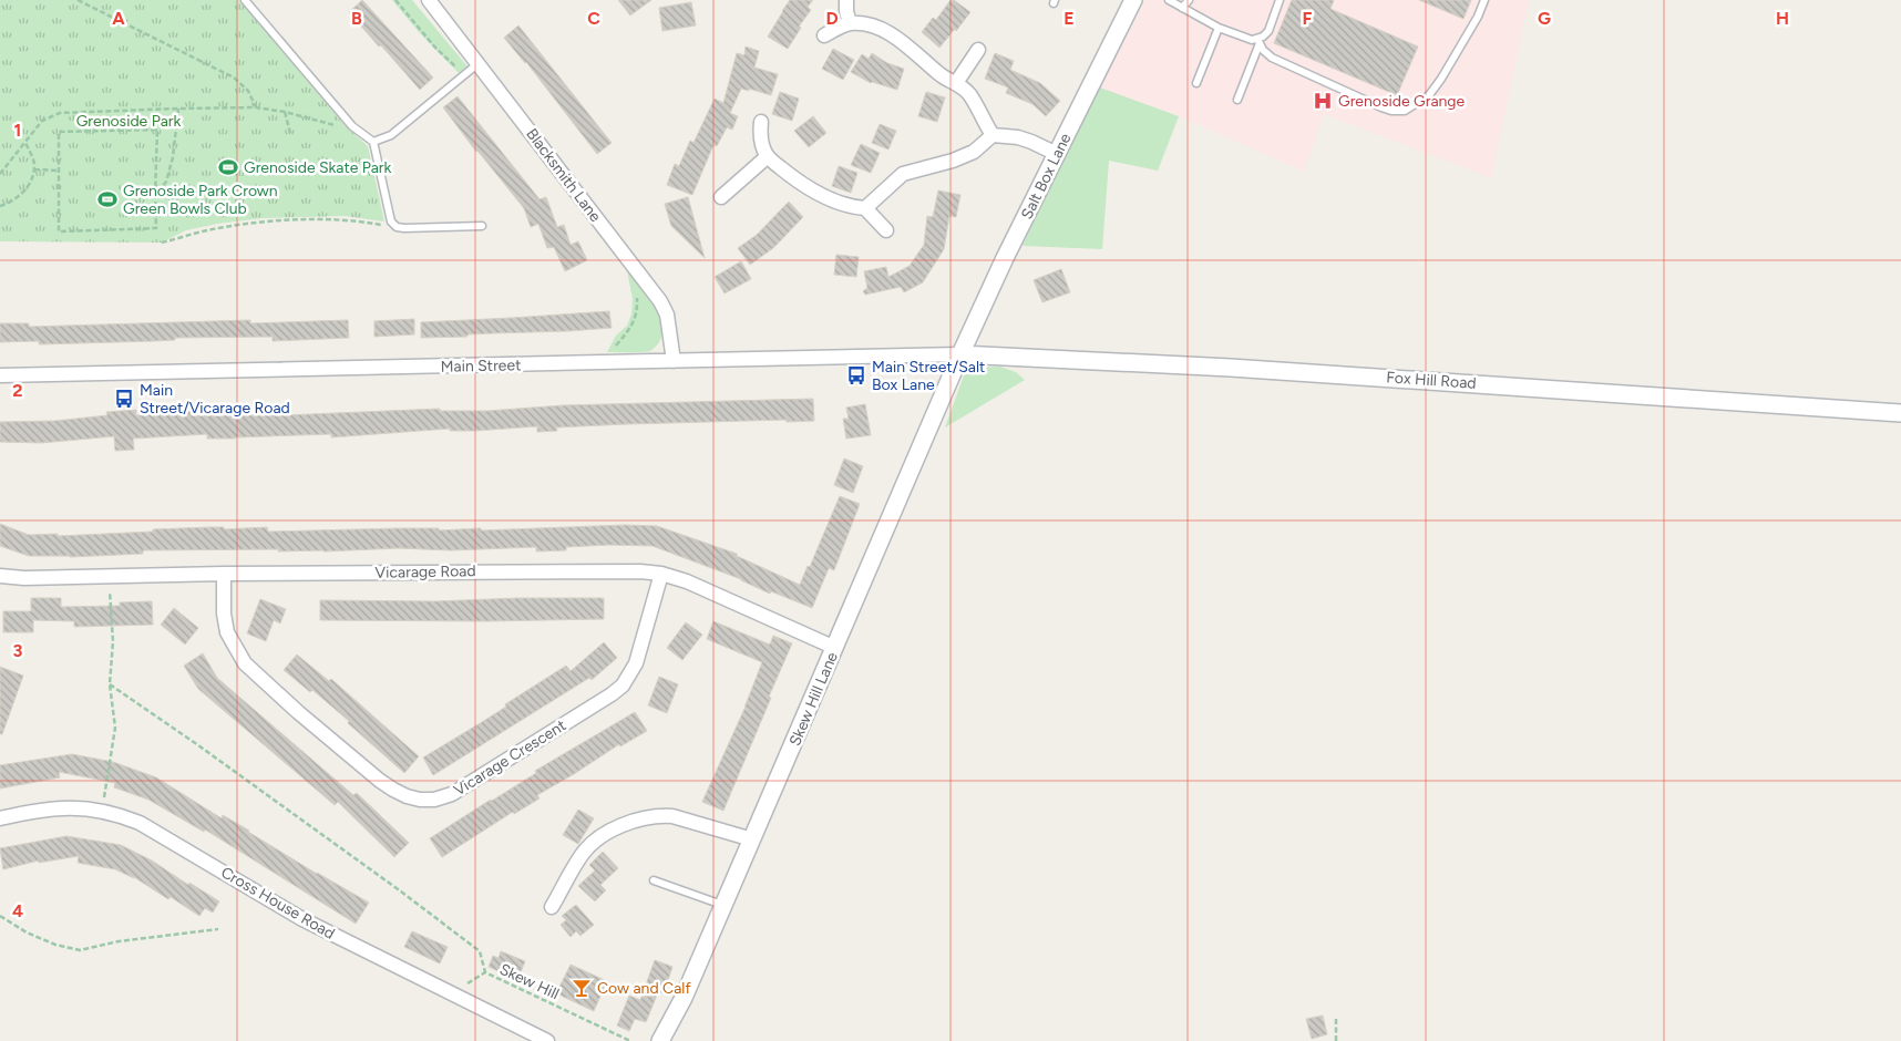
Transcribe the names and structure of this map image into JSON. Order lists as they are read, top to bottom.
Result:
{
  "streets": {
    "street": [
      "Blacksmith Lane",
      "Salt Box Lane",
      "Main Street",
      "Fox Hill Road",
      "Vicarage Road",
      "Skew Hill Lane",
      "Vicarage Crescent",
      "Cross House Road"
    ],
    "path": ["Skew Hill"]
  },
  "crossings": [
    ["Blacksmith Lane", "Main Street"],
    ["Salt Box Lane", "Main Street"],
    ["Salt Box Lane", "Fox Hill Road"],
    ["Salt Box Lane", "Skew Hill Lane"],
    ["Main Street", "Fox Hill Road"],
    ["Main Street", "Skew Hill Lane"],
    ["Fox Hill Road", "Skew Hill Lane"],
    ["Vicarage Road", "Skew Hill Lane"],
    ["Vicarage Road", "Vicarage Crescent"],
    ["Cross House Road", "Skew Hill"]
  ],
  "parks": ["Grenoside Park"],
  "places": {
    "hospital": ["Grenoside Grange"],
    "sports": ["Grenoside Skate Park", "Grenoside Park Crown Green Bowls Club"],
    "bus stop": ["Main Street/Salt Box Lane", "Main Street/Vicarage Road"],
    "bar": ["Cow and Calf"]
  },
  "grid": {
    "columns": [
      "A",
      "B",
      "C",
      "D",
      "E",
      "F",
      "G",
      "H"
    ],
    "rows": [
      "1",
      "2",
      "3",
      "4"
    ]
  }
}
